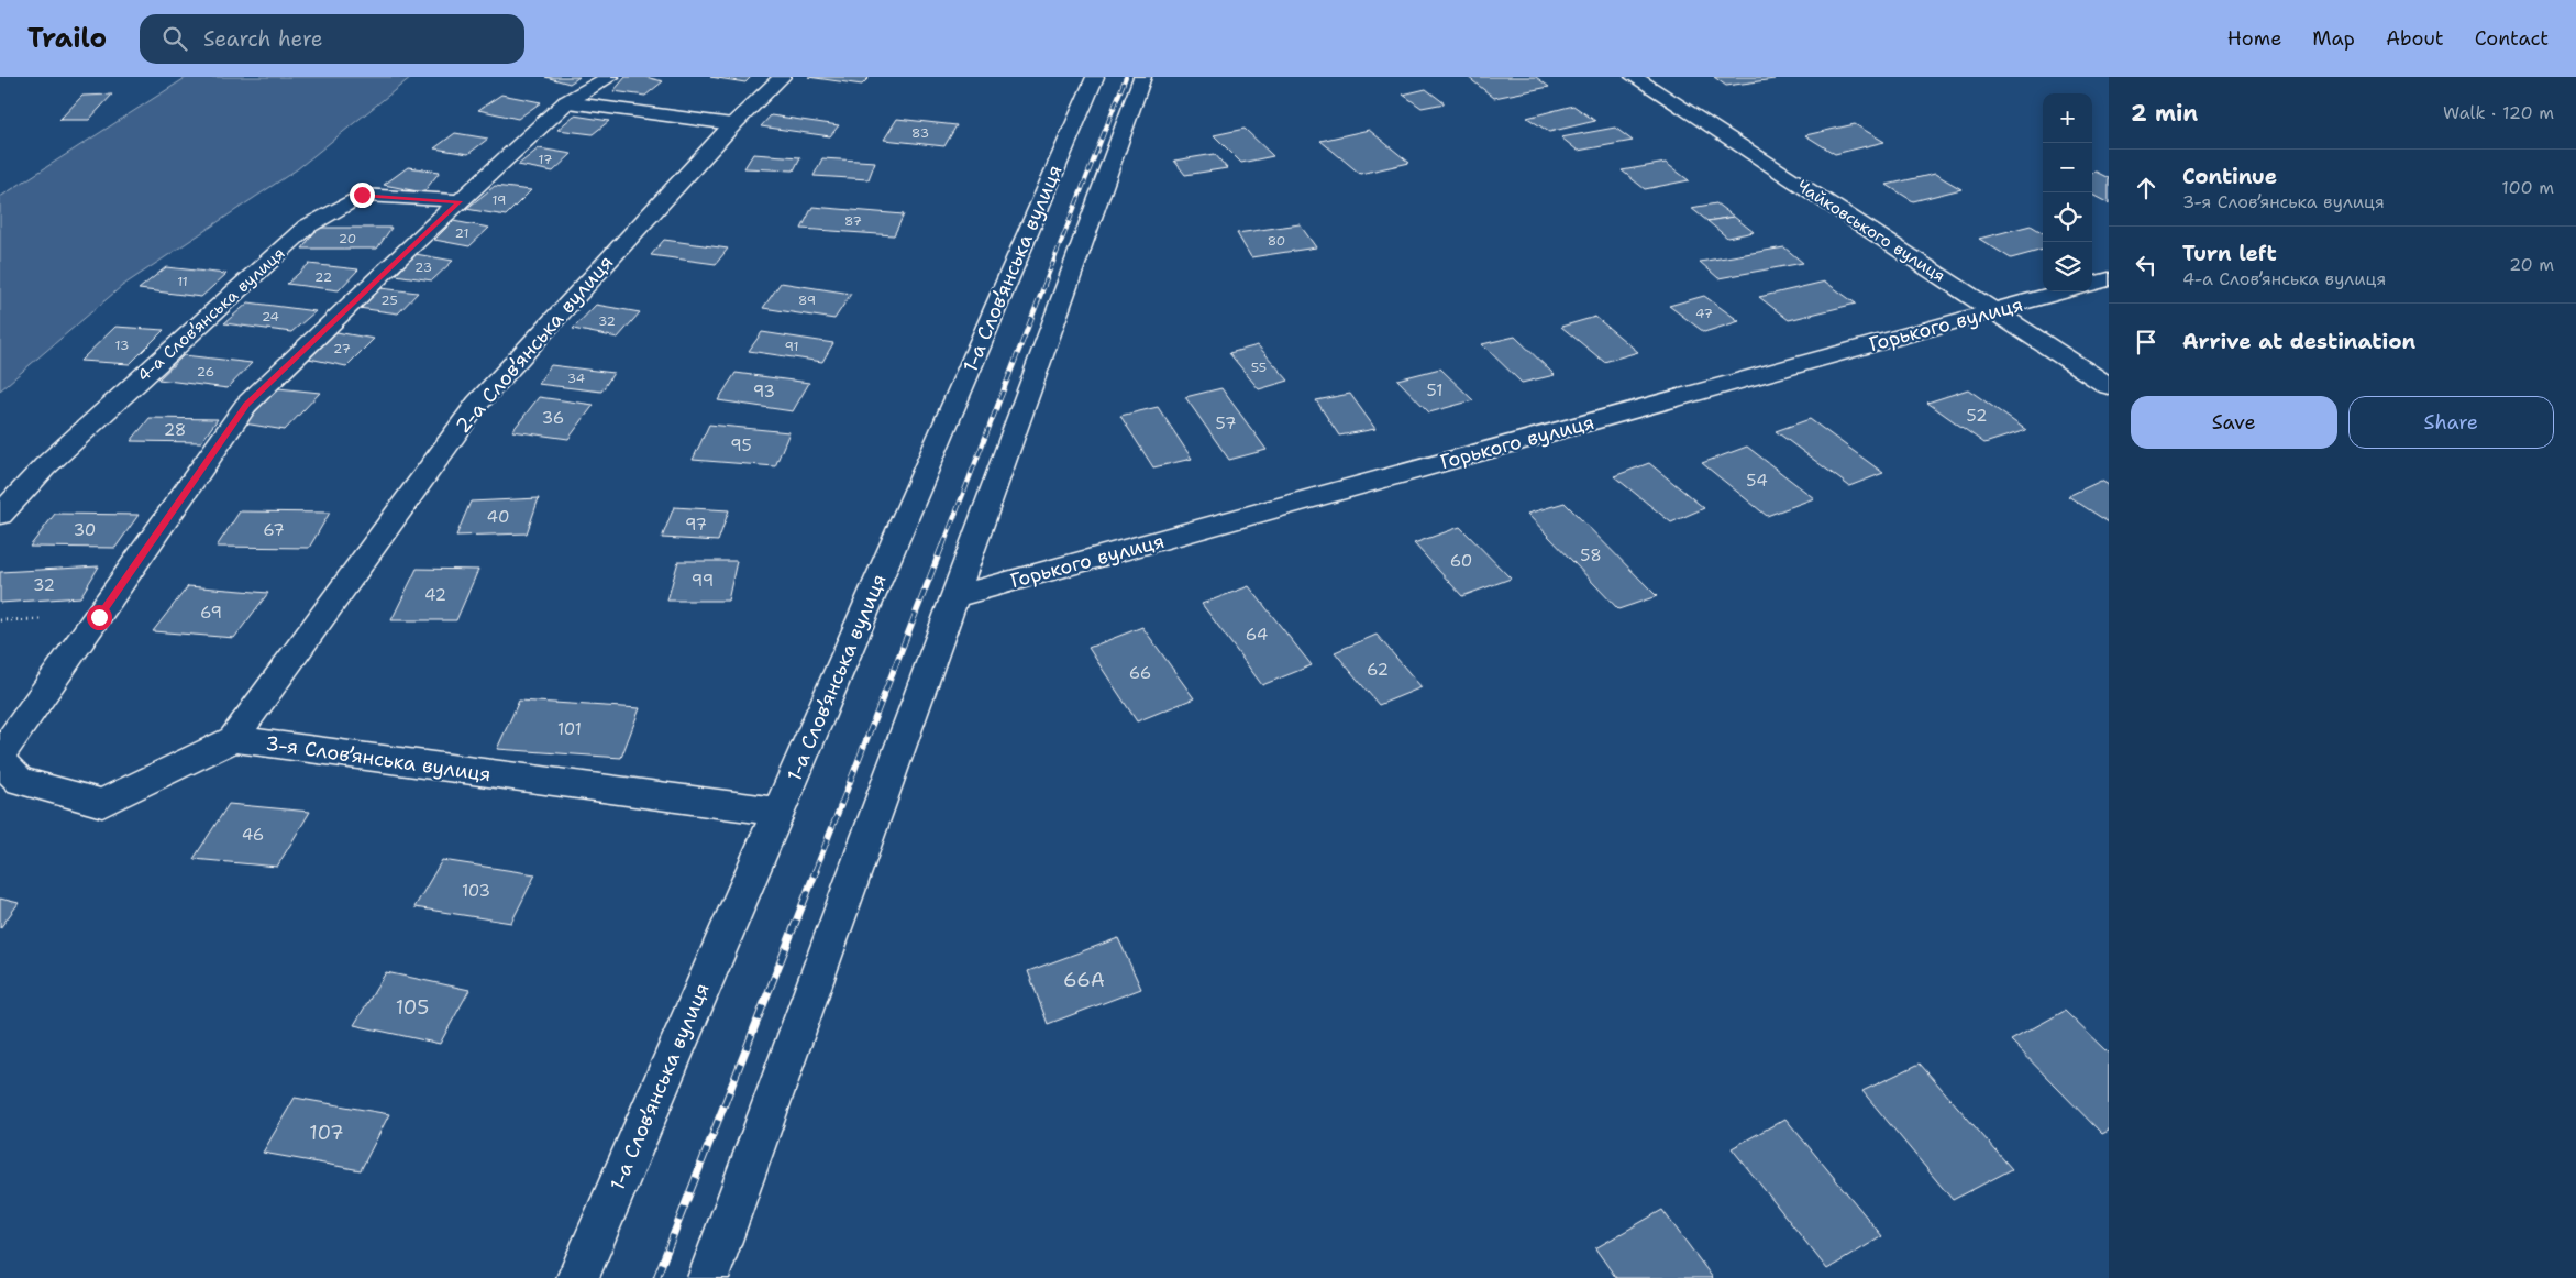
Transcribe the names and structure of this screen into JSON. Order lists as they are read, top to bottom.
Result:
{
  "streets": {
    "street": [
      "Чайковського вулиця",
      "1-а Слов’янська вулиця",
      "4-а Слов’янська вулиця",
      "Горького вулиця",
      "2-а Слов’янська вулиця",
      "3-я Слов’янська вулиця"
    ]
  },
  "crossings": [
    ["Чайковського вулиця", "Горького вулиця"],
    ["1-а Слов’янська вулиця", "3-я Слов’янська вулиця"],
    ["2-а Слов’янська вулиця", "3-я Слов’янська вулиця"]
  ],
  "house_numbers": [
    "83",
    "17",
    "19",
    "87",
    "21",
    "20",
    "80",
    "23",
    "22",
    "11",
    "25",
    "89",
    "47",
    "24",
    "32",
    "13",
    "91",
    "27",
    "55",
    "26",
    "34",
    "51",
    "93",
    "52",
    "36",
    "57",
    "28",
    "95",
    "54",
    "40",
    "97",
    "30",
    "67",
    "58",
    "60",
    "99",
    "32",
    "42",
    "69",
    "64",
    "62",
    "66",
    "101",
    "46",
    "103",
    "66А",
    "105",
    "107"
  ],
  "page": {
    "header": "Trailo",
    "search": "Search here",
    "nav": [
      "Home",
      "Map",
      "About",
      "Contact"
    ],
    "heading": ["2 min", "Walk · 120 m"],
    "map_buttons": ["+", "−"],
    "list": [
      ["Continue", "3-я Слов’янська вулиця", "100 m"],
      ["Turn left", "4-а Слов’янська вулиця", "20 m"],
      "Arrive at destination"
    ],
    "buttons": ["Save", "Share"]
  }
}
